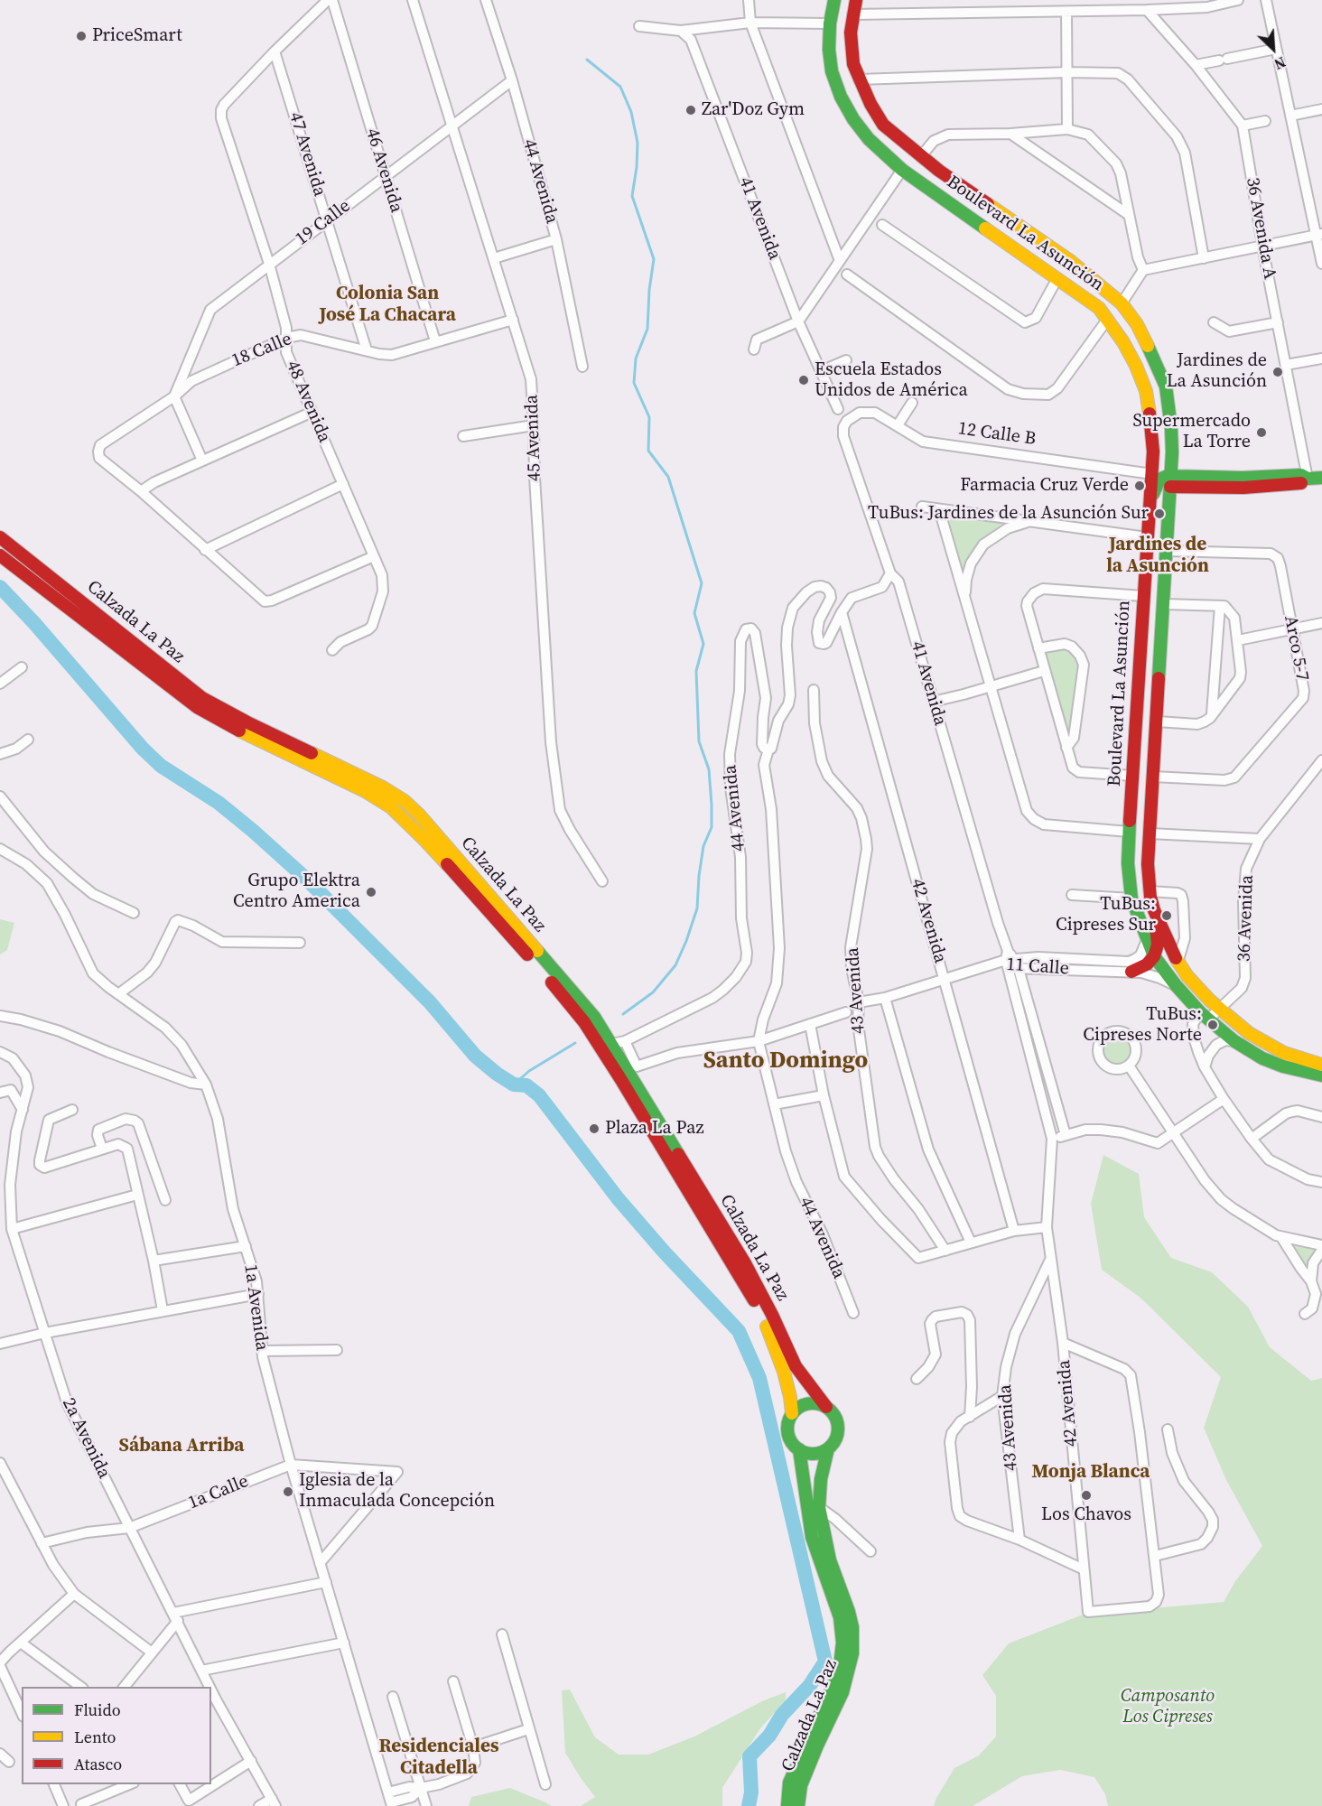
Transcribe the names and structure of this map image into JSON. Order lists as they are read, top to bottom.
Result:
{
  "streets": {
    "main road": ["Boulevard La Asunción", "Calzada La Paz"],
    "street": [
      "47 Avenida",
      "46 Avenida",
      "44 Avenida",
      "41 Avenida",
      "19 Calle",
      "36 Avenida A",
      "18 Calle",
      "48 Avenida",
      "12 Calle B",
      "45 Avenida",
      "Arco 5-7",
      "36 Avenida",
      "42 Avenida",
      "11 Calle",
      "43 Avenida",
      "1a Avenida",
      "2a Avenida",
      "1a Calle"
    ]
  },
  "crossings": [
    ["47 Avenida", "19 Calle"],
    ["47 Avenida", "18 Calle"],
    ["47 Avenida", "48 Avenida"],
    ["46 Avenida", "19 Calle"],
    ["46 Avenida", "18 Calle"],
    ["44 Avenida", "19 Calle"],
    ["44 Avenida", "Calzada La Paz"],
    ["44 Avenida", "42 Avenida"],
    ["41 Avenida", "12 Calle B"],
    ["41 Avenida", "42 Avenida"],
    ["41 Avenida", "11 Calle"],
    ["19 Calle", "18 Calle"],
    ["19 Calle", "48 Avenida"],
    ["19 Calle", "45 Avenida"],
    ["Boulevard La Asunción", "12 Calle B"],
    ["Boulevard La Asunción", "Arco 5-7"],
    ["Boulevard La Asunción", "36 Avenida"],
    ["Boulevard La Asunción", "11 Calle"],
    ["18 Calle", "48 Avenida"],
    ["18 Calle", "45 Avenida"],
    ["42 Avenida", "43 Avenida"],
    ["1a Avenida", "1a Calle"],
    ["2a Avenida", "1a Calle"]
  ],
  "districts": [
    "Colonia San José La Chacara",
    "Jardines de la Asunción",
    "Santo Domingo",
    "Sábana Arriba",
    "Monja Blanca",
    "Residenciales Citadella"
  ],
  "parks": ["Camposanto Los Cipreses"],
  "places": [
    "PriceSmart",
    "Zar'Doz Gym",
    "Jardines de La Asunción",
    "Escuela Estados Unidos de América",
    "Supermercado La Torre",
    "Farmacia Cruz Verde",
    "TuBus: Jardines de la Asunción Sur",
    "Grupo Elektra Centro America",
    "TuBus: Cipreses Sur",
    "TuBus: Cipreses Norte",
    "Plaza La Paz",
    "Iglesia de la Inmaculada Concepción",
    "Los Chavos"
  ],
  "legend": ["Fluido", "Lento", "Atasco"],
  "north": "bottom right"
}
